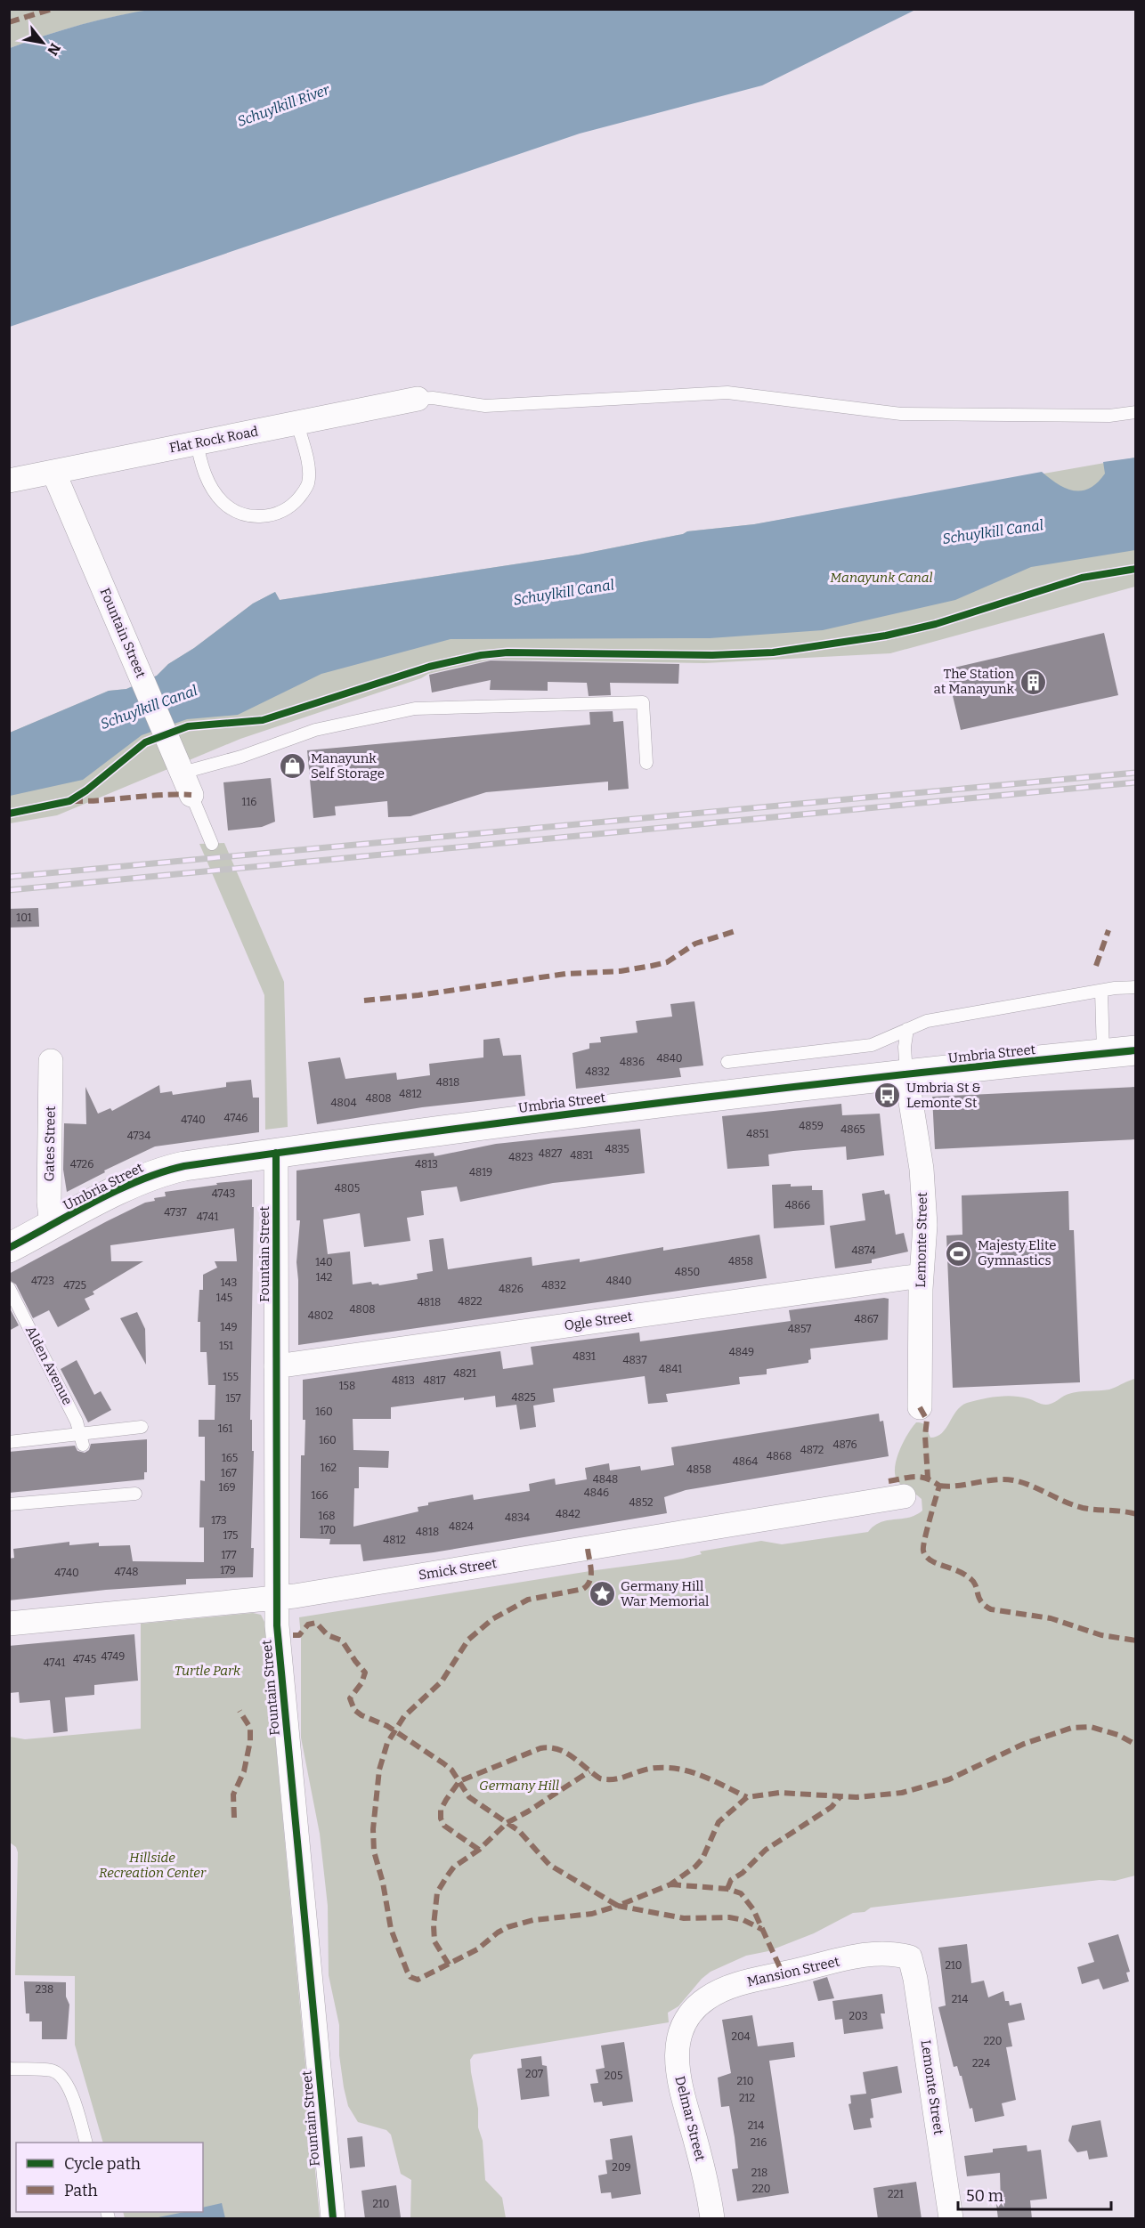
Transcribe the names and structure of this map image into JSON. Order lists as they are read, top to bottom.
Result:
{
  "streets": {
    "main road": ["Umbria Street"],
    "street": [
      "Flat Rock Road",
      "Fountain Street",
      "Gates Street",
      "Lemonte Street",
      "Ogle Street",
      "Smick Street",
      "Mansion Street",
      "Delmar Street"
    ],
    "lane": ["Alden Avenue"]
  },
  "crossings": [
    ["Flat Rock Road", "Fountain Street"],
    ["Fountain Street", "Umbria Street"],
    ["Fountain Street", "Ogle Street"],
    ["Fountain Street", "Smick Street"],
    ["Umbria Street", "Gates Street"],
    ["Umbria Street", "Lemonte Street"],
    ["Lemonte Street", "Ogle Street"],
    ["Lemonte Street", "Mansion Street"],
    ["Mansion Street", "Delmar Street"]
  ],
  "water": ["Schuylkill River", "Schuylkill Canal"],
  "parks": [
    "Manayunk Canal",
    "Turtle Park",
    "Germany Hill",
    "Hillside Recreation Center"
  ],
  "places": {
    "building": ["The Station at Manayunk"],
    "shop": ["Manayunk Self Storage"],
    "bus stop": ["Umbria St & Lemonte St"],
    "sports": ["Majesty Elite Gymnastics"],
    "place": ["Germany Hill War Memorial"]
  },
  "house_numbers": [
    "116",
    "101",
    "4840",
    "4836",
    "4832",
    "4818",
    "4812",
    "4808",
    "4804",
    "4746",
    "4740",
    "4859",
    "4865",
    "4851",
    "4734",
    "4835",
    "4827",
    "4831",
    "4823",
    "4726",
    "4813",
    "4819",
    "4805",
    "4743",
    "4866",
    "4737",
    "4741",
    "4874",
    "4858",
    "140",
    "4850",
    "142",
    "4723",
    "4840",
    "143",
    "4725",
    "4832",
    "4826",
    "145",
    "4822",
    "4818",
    "4808",
    "4802",
    "4867",
    "149",
    "4857",
    "151",
    "4849",
    "4831",
    "4837",
    "4841",
    "4821",
    "155",
    "4813",
    "4817",
    "158",
    "4825",
    "157",
    "160",
    "161",
    "160",
    "4876",
    "4872",
    "4868",
    "165",
    "4864",
    "162",
    "4858",
    "167",
    "4848",
    "169",
    "4846",
    "166",
    "4852",
    "4842",
    "168",
    "4834",
    "173",
    "4824",
    "170",
    "4818",
    "175",
    "4812",
    "177",
    "179",
    "4748",
    "4740",
    "4749",
    "4745",
    "4741",
    "210",
    "238",
    "214",
    "203",
    "204",
    "220",
    "224",
    "207",
    "205",
    "210",
    "212",
    "214",
    "216",
    "209",
    "218",
    "220",
    "221",
    "210"
  ],
  "legend": ["Cycle path", "Path"],
  "scale_bar": "50 m",
  "north": "bottom right"
}
